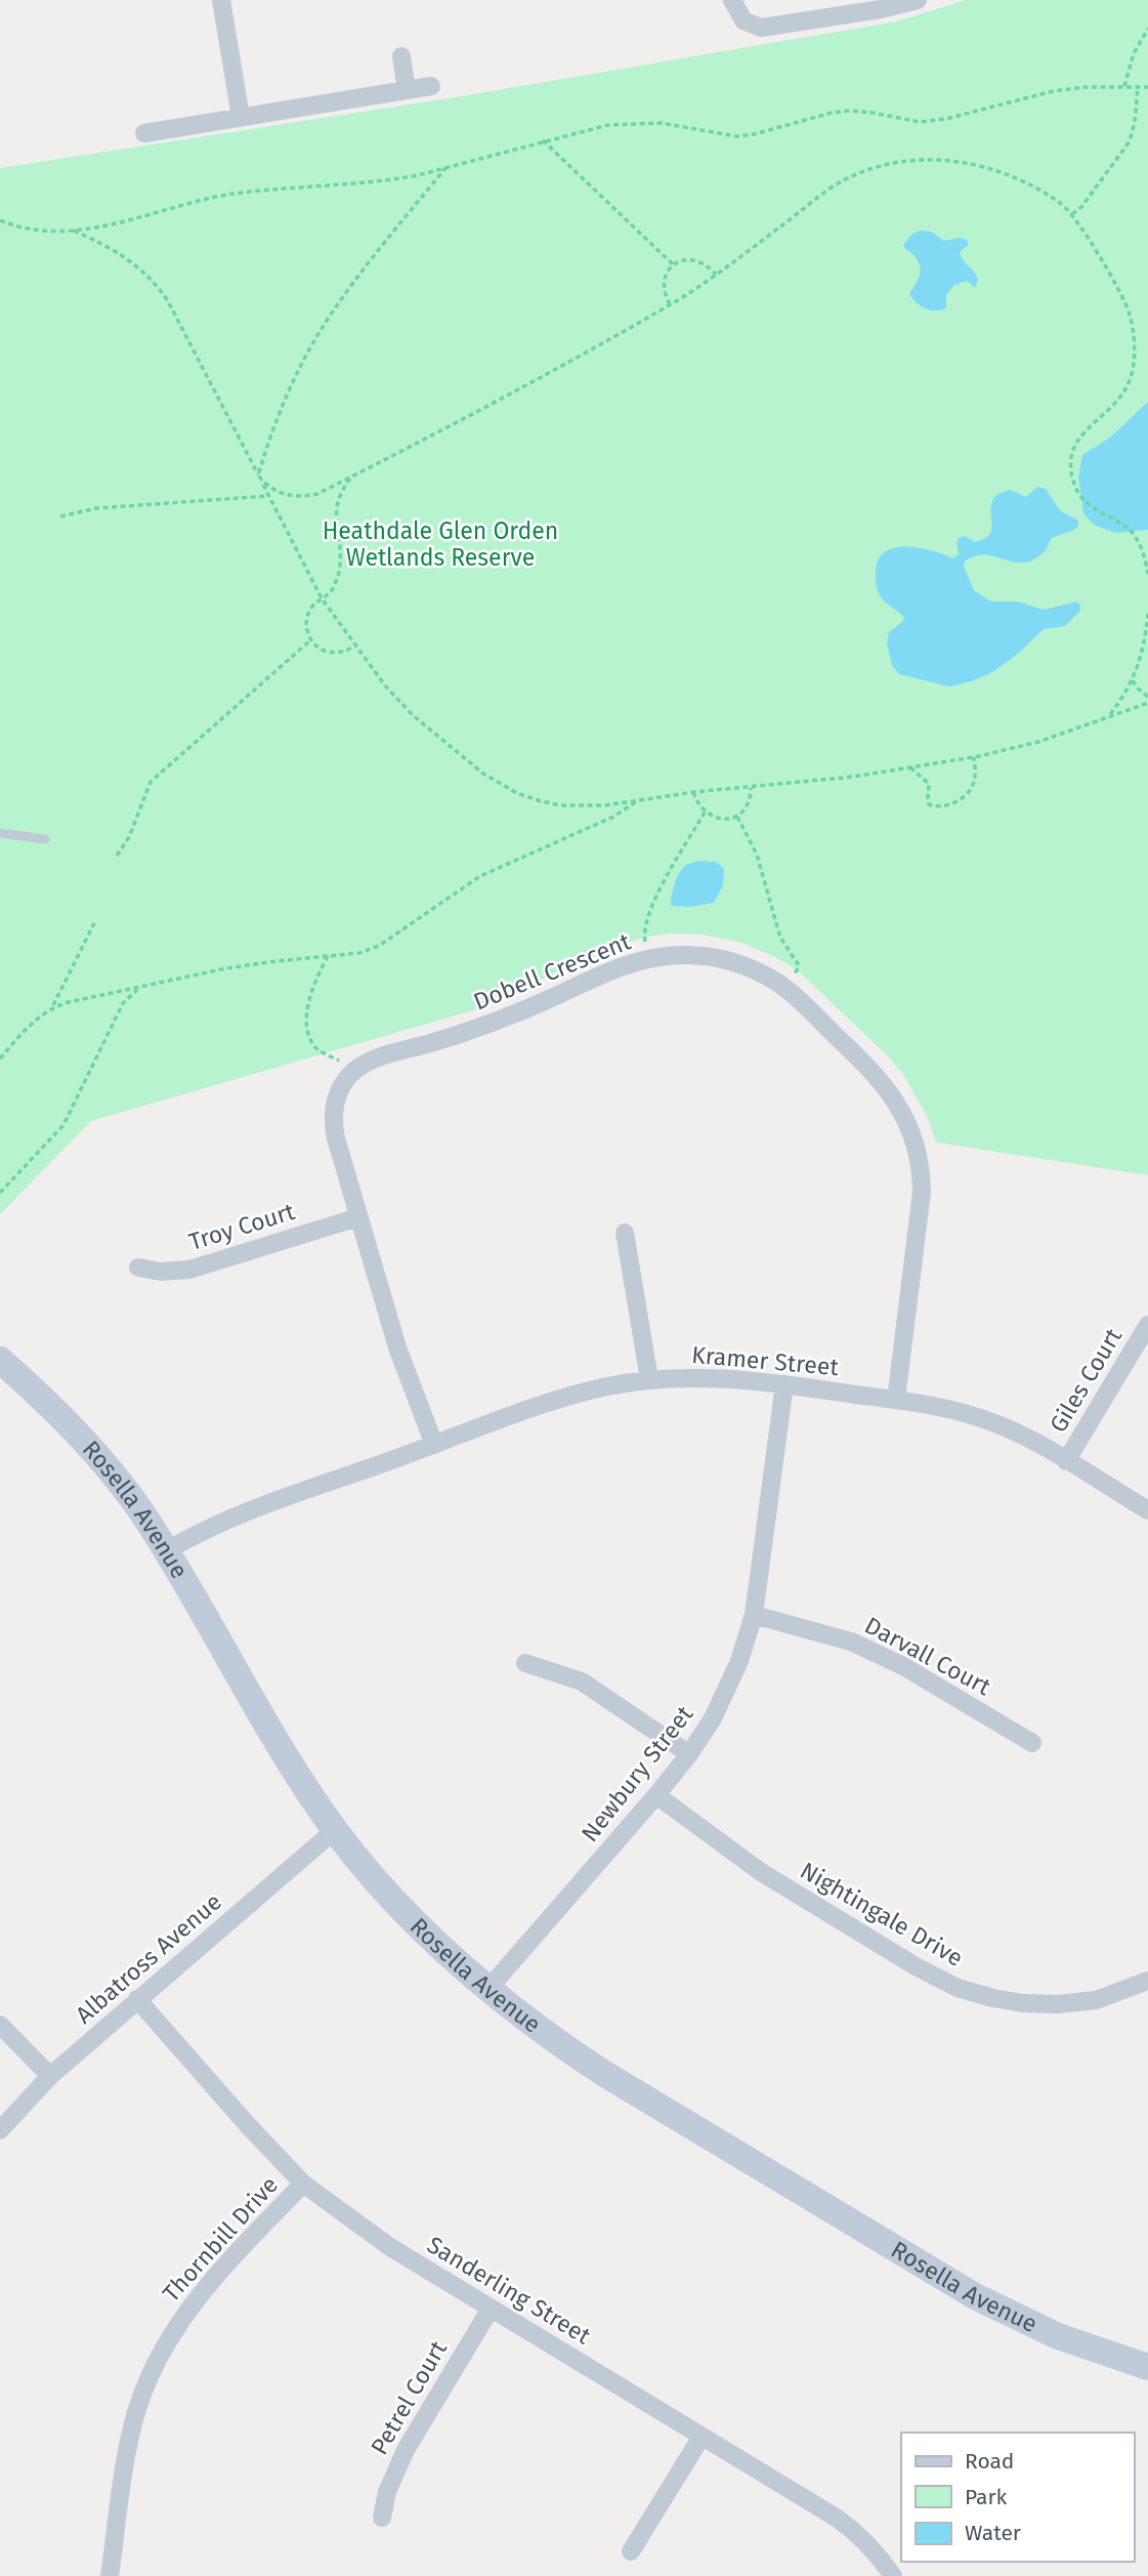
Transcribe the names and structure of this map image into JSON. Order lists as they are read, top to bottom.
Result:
{
  "streets": {
    "street": [
      "Dobell Crescent",
      "Troy Court",
      "Kramer Street",
      "Giles Court",
      "Rosella Avenue",
      "Darvall Court",
      "Newbury Street",
      "Nightingale Drive",
      "Albatross Avenue",
      "Thornbill Drive",
      "Sanderling Street",
      "Petrel Court"
    ]
  },
  "crossings": [
    ["Dobell Crescent", "Kramer Street"],
    ["Kramer Street", "Giles Court"],
    ["Kramer Street", "Rosella Avenue"],
    ["Kramer Street", "Newbury Street"],
    ["Rosella Avenue", "Newbury Street"],
    ["Rosella Avenue", "Albatross Avenue"],
    ["Darvall Court", "Newbury Street"],
    ["Newbury Street", "Nightingale Drive"],
    ["Albatross Avenue", "Sanderling Street"],
    ["Thornbill Drive", "Sanderling Street"],
    ["Sanderling Street", "Petrel Court"]
  ],
  "parks": ["Heathdale Glen Orden Wetlands Reserve"],
  "legend": ["Road", "Park", "Water"]
}
